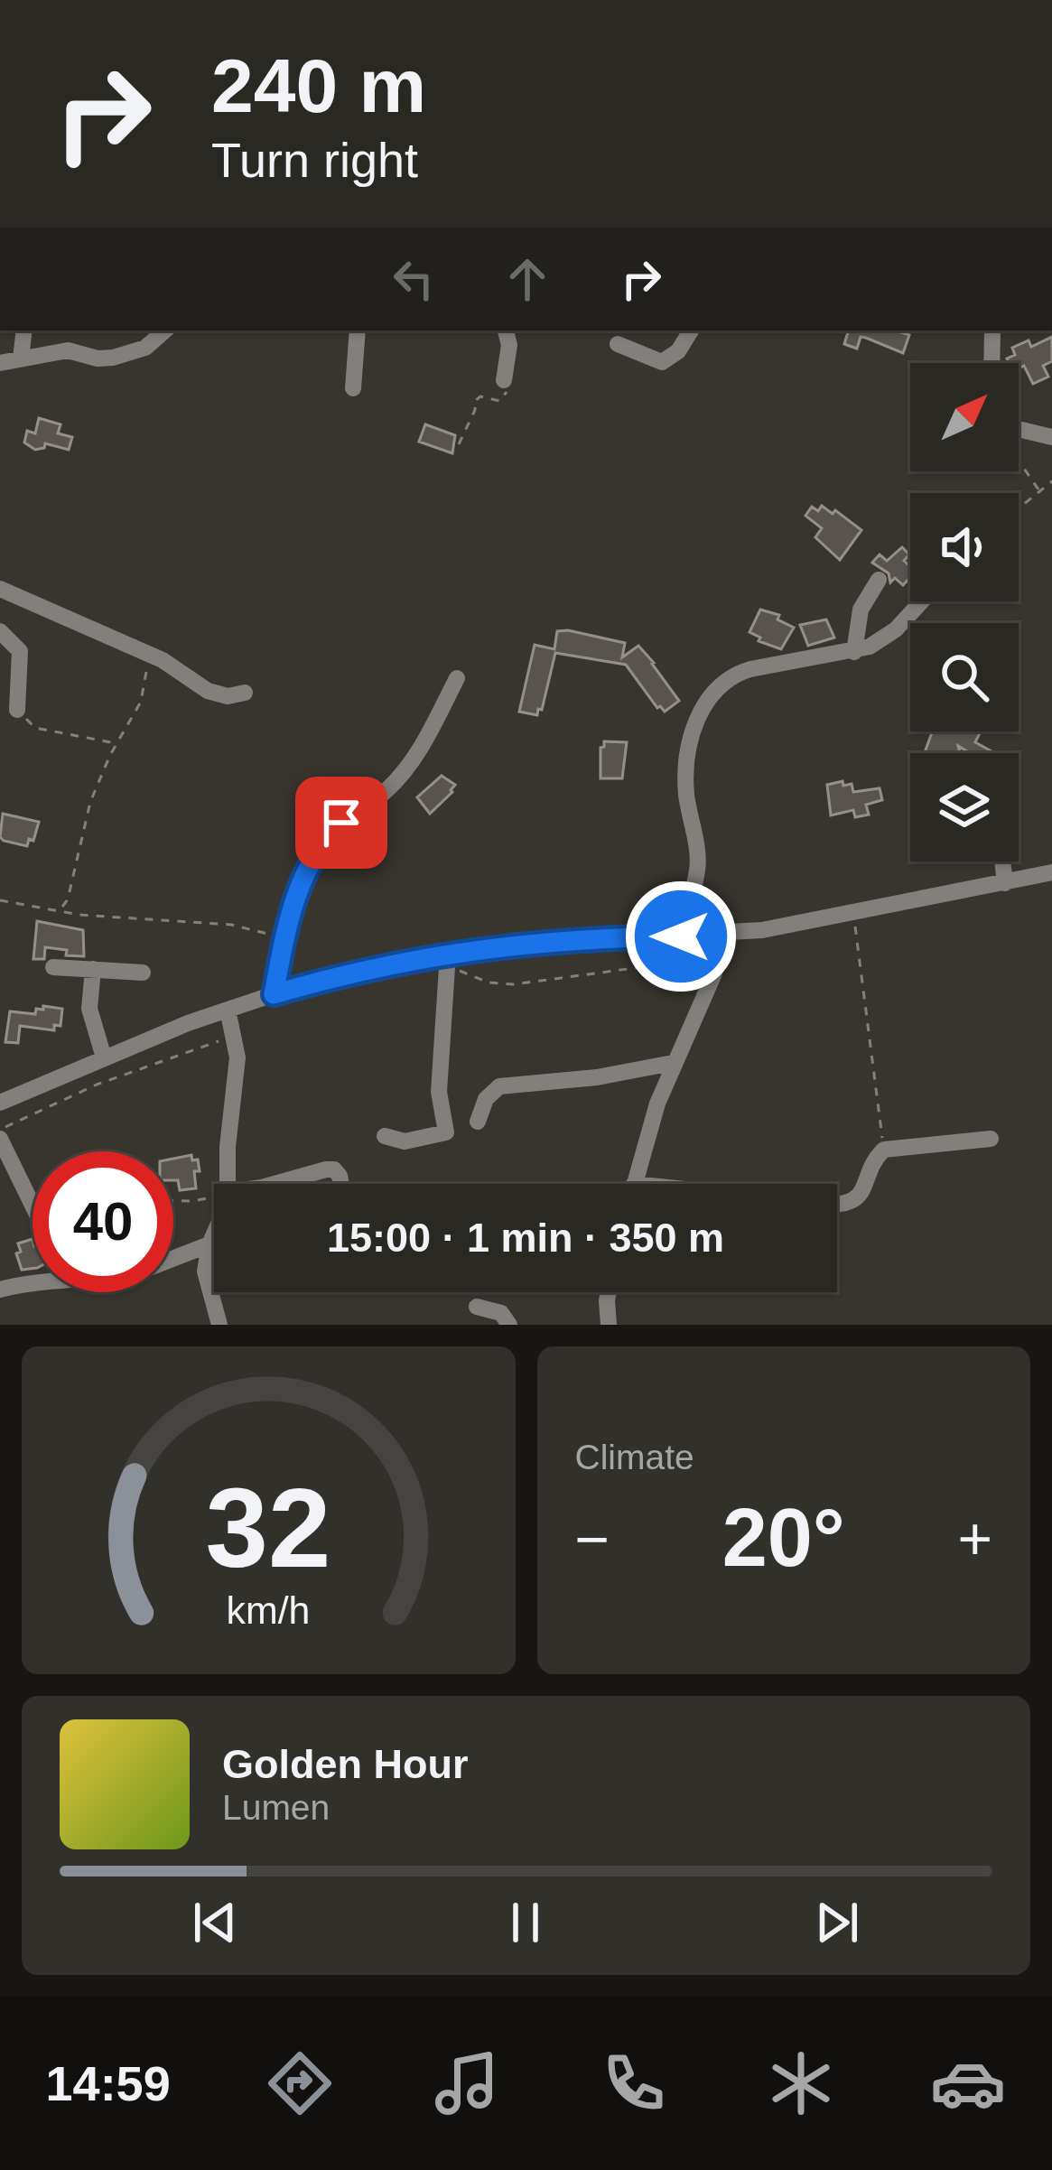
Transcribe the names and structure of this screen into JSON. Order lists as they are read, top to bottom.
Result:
{
  "north": "top right",
  "page": {
    "turn": ["240 m", "Turn right"],
    "limit": "40",
    "trip": "15:00 · 1 min · 350 m",
    "tile": "Climate",
    "heat": ["−", "20°", "+"],
    "song": ["Golden Hour", "Lumen"],
    "tabs": "14:59",
    "gauge": ["32", "km/h"]
  }
}
